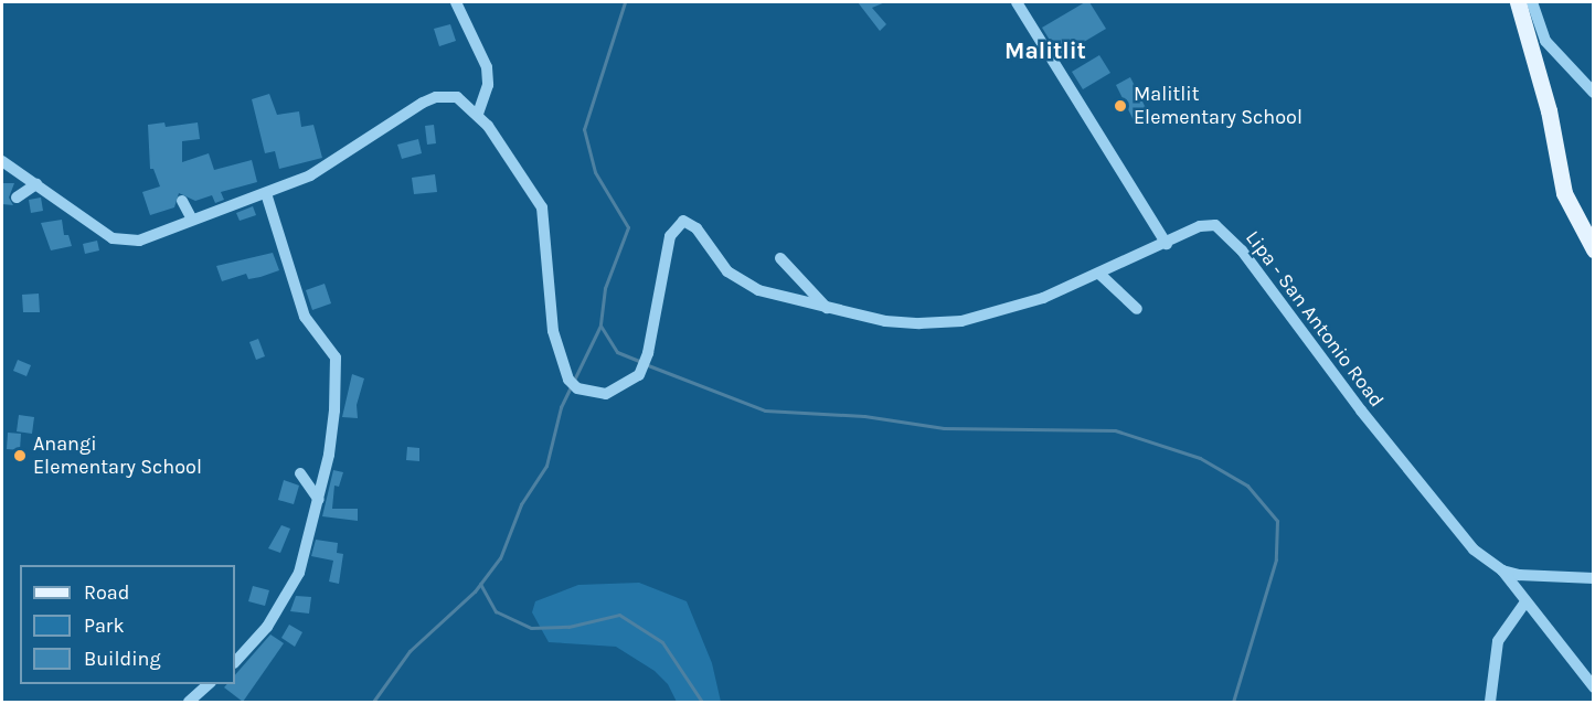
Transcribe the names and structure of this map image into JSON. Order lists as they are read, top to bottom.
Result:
{
  "streets": {
    "street": ["Lipa - San Antonio Road"]
  },
  "districts": ["Malitlit"],
  "places": ["Malitlit Elementary School", "Anangi Elementary School"],
  "legend": ["Road", "Park", "Building"]
}
